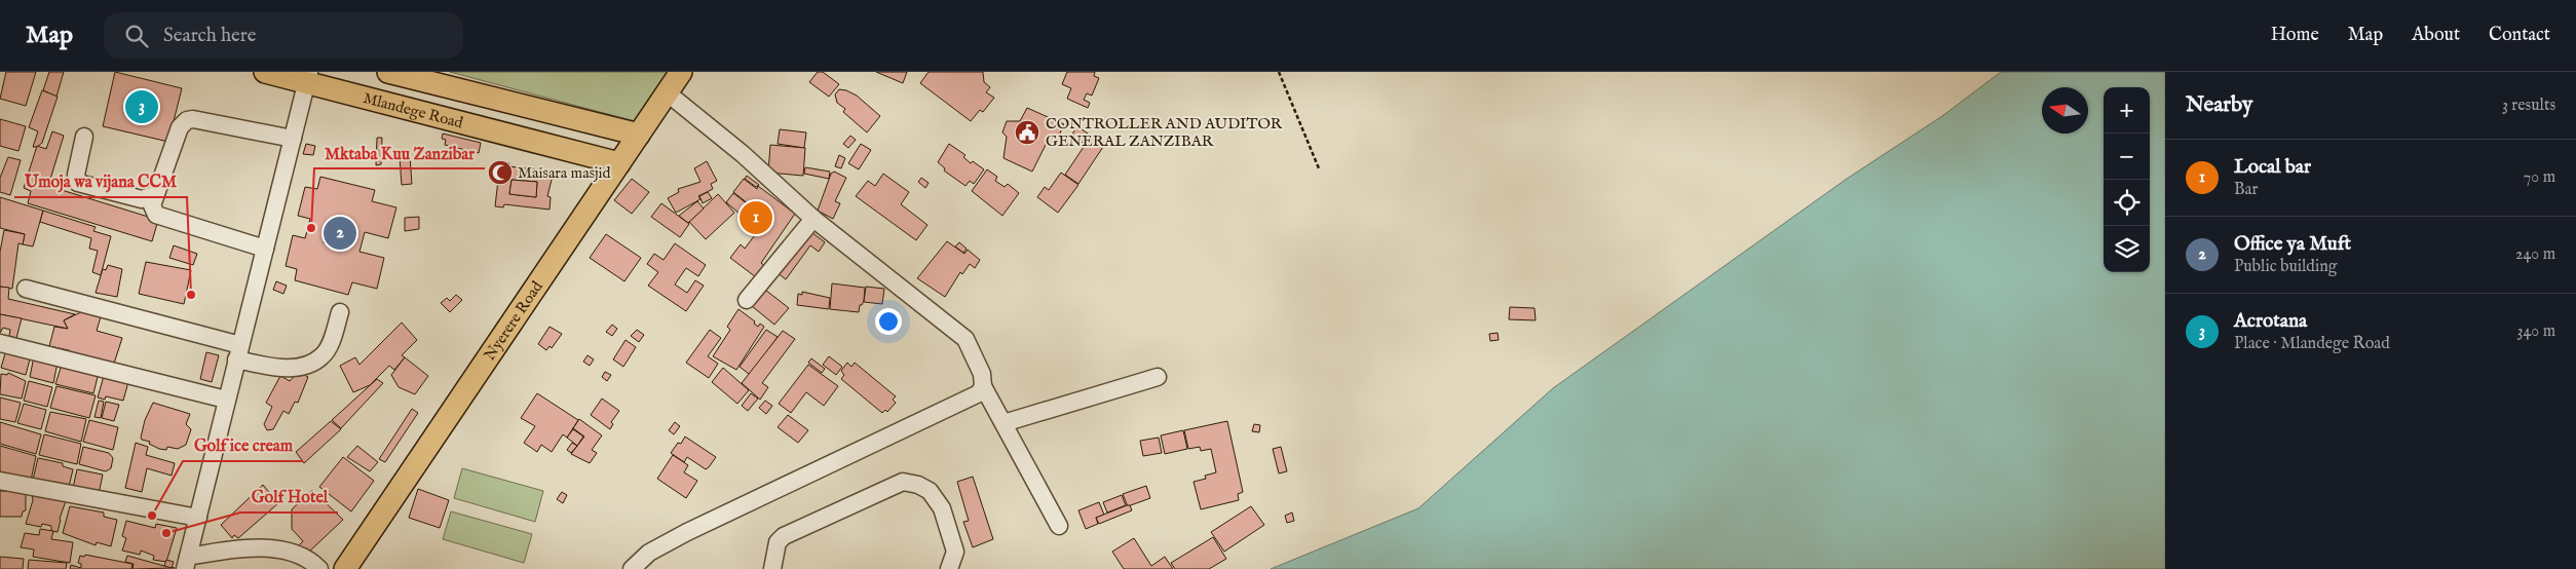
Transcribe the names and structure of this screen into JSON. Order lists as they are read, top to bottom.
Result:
{
  "streets": {
    "main road": ["Mlandege Road", "Nyerere Road"]
  },
  "crossings": [
    ["Mlandege Road", "Nyerere Road"]
  ],
  "places": {
    "public building": ["CONTROLLER AND AUDITOR GENERAL ZANZIBAR"],
    "mosque": ["Maisara masjid"],
    "other": [
      "Mktaba Kuu Zanzibar",
      "Umoja wa vijana CCM",
      "Golf ice cream",
      "Golf Hotel"
    ]
  },
  "north": "left",
  "page": {
    "header": "Map",
    "search": "Search here",
    "nav": [
      "Home",
      "Map",
      "About",
      "Contact"
    ],
    "heading": ["Nearby", "3 results"],
    "map_buttons": ["+", "−"],
    "pins": ["3", "1", "2"],
    "list": [
      {
        "mark": "1",
        "name": "Local bar",
        "note": "Bar",
        "value": "70 m"
      },
      {
        "mark": "2",
        "name": "Office ya Muft",
        "note": "Public building",
        "value": "240 m"
      },
      {
        "mark": "3",
        "name": "Acrotana",
        "note": "Place · Mlandege Road",
        "value": "340 m"
      }
    ]
  }
}
